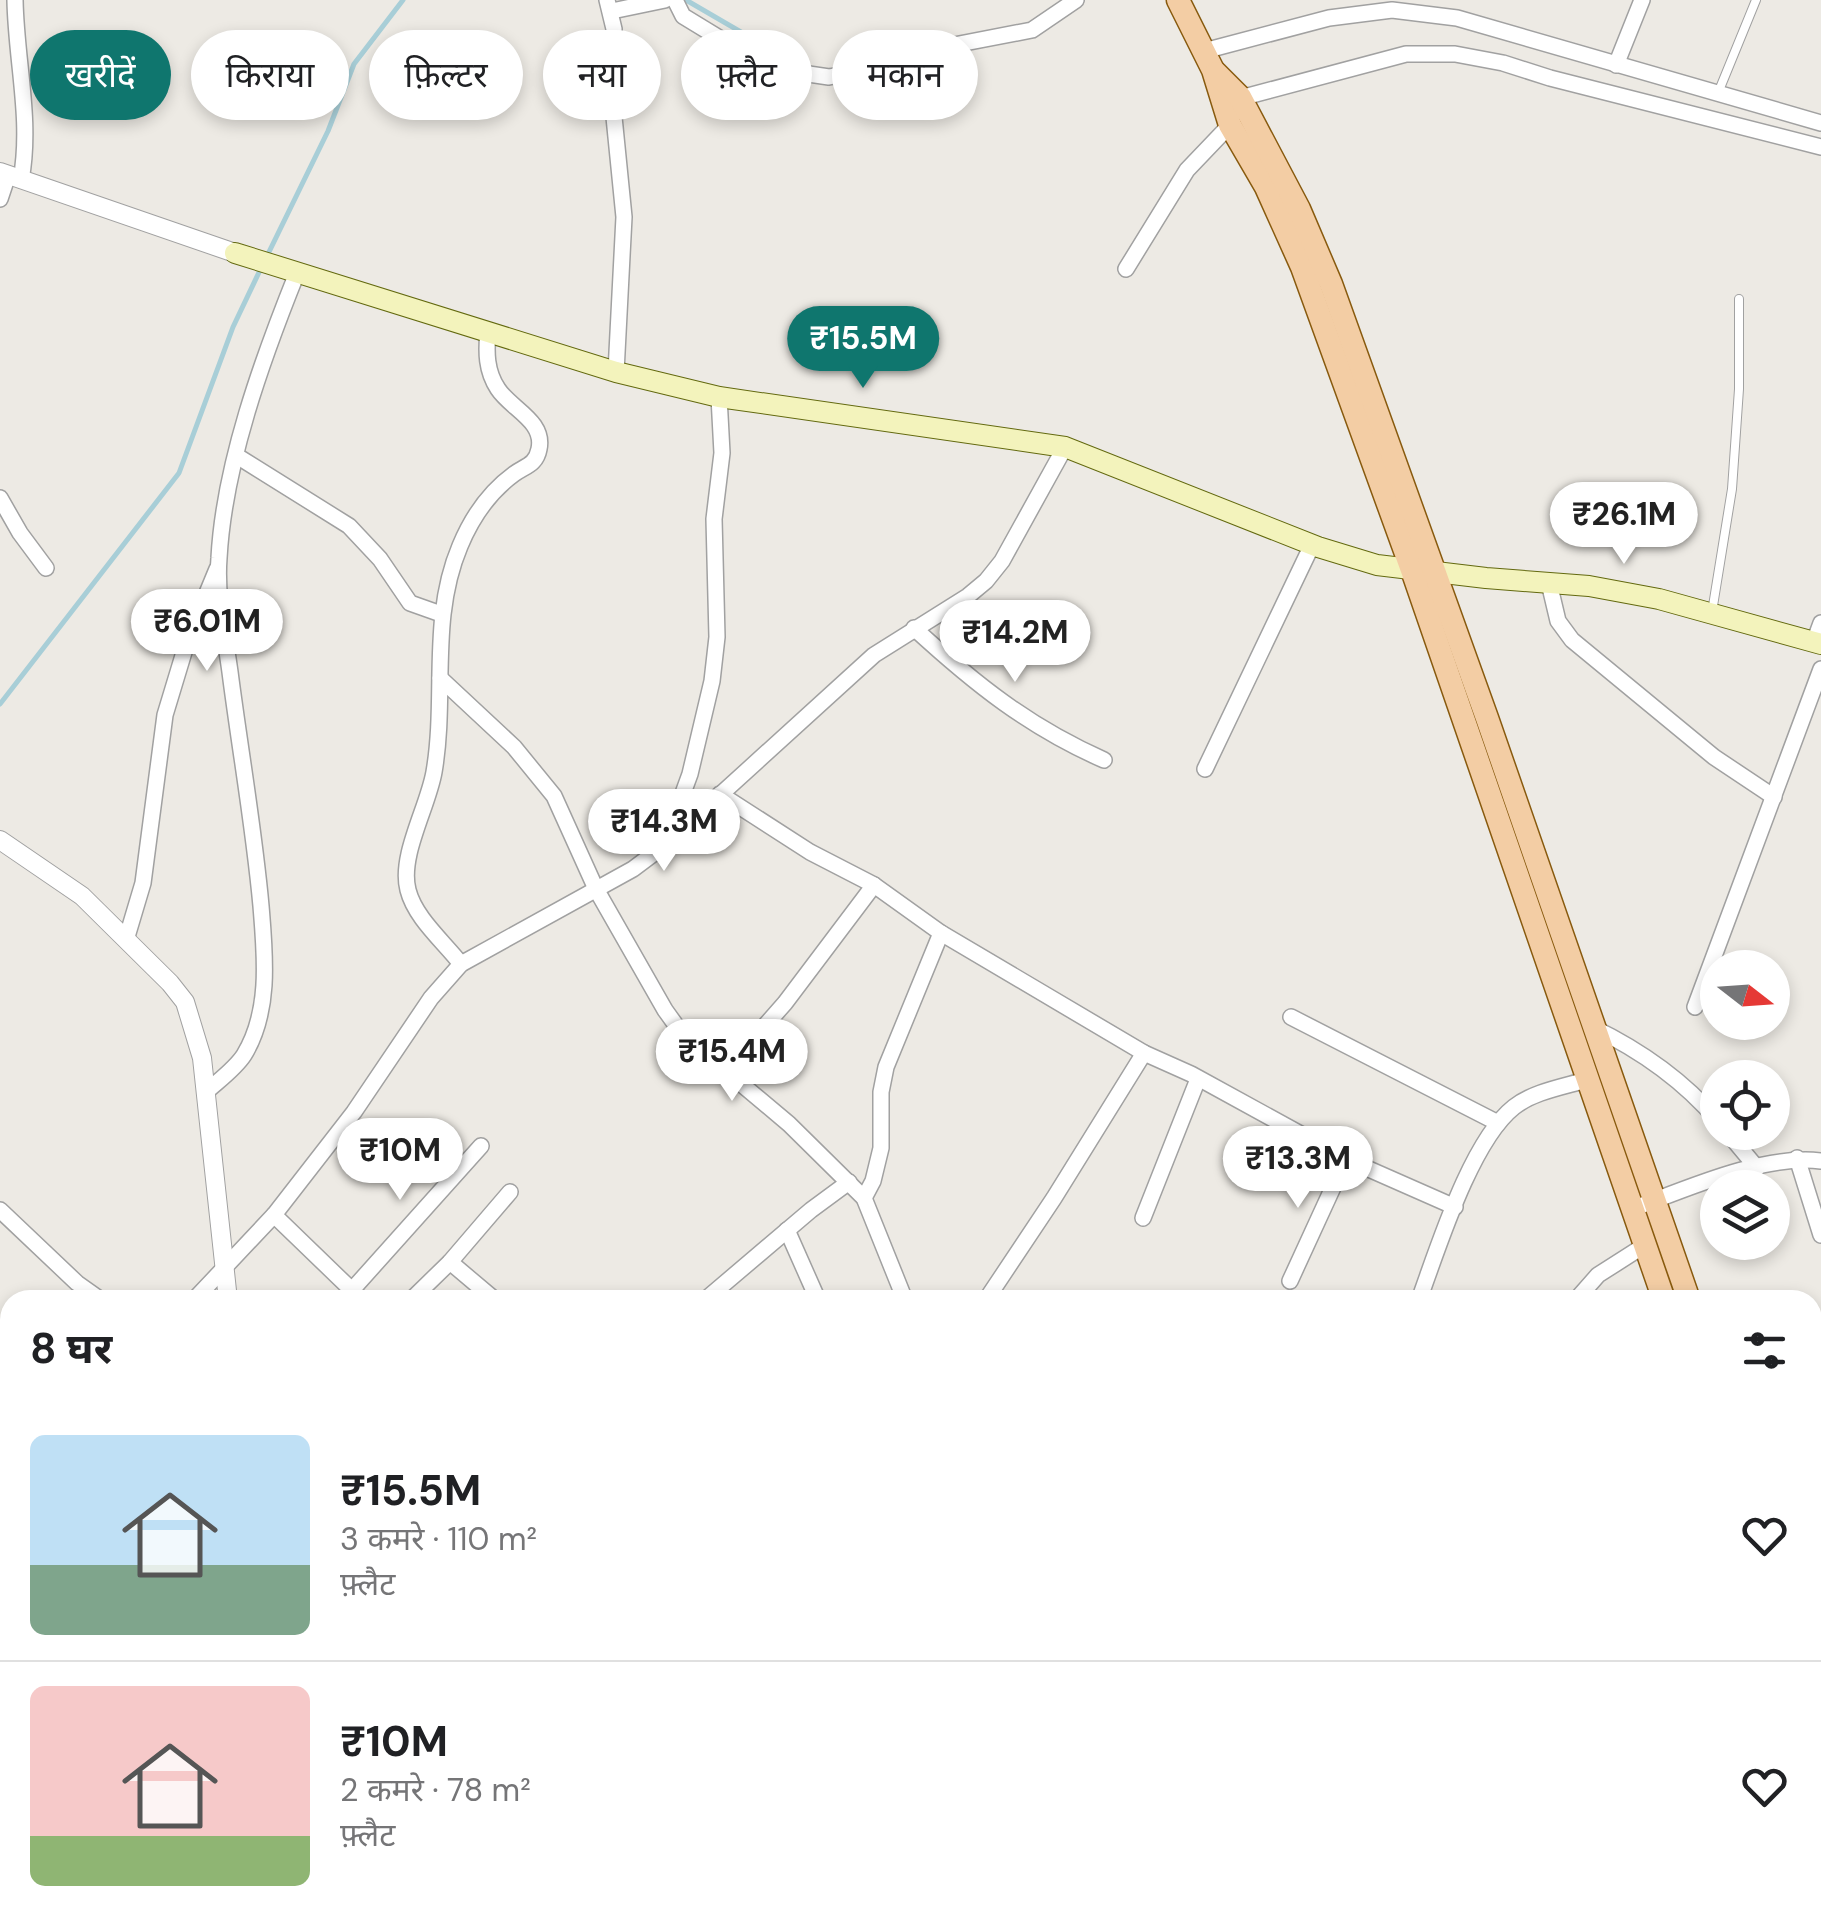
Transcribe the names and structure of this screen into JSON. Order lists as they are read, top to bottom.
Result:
{
  "north": "right",
  "page": {
    "chip": [
      "खरीदें",
      "किराया",
      "फ़िल्टर",
      "नया",
      "फ़्लैट",
      "मकान"
    ],
    "price": [
      "₹15.5M",
      "₹26.1M",
      "₹6.01M",
      "₹14.2M",
      "₹14.3M",
      "₹15.4M",
      "₹10M",
      "₹13.3M"
    ],
    "heading": "8 घर",
    "list": [
      {
        "name": "₹15.5M",
        "note": "3 कमरे · 110 m² · फ़्लैट"
      },
      {
        "name": "₹10M",
        "note": "2 कमरे · 78 m² · फ़्लैट"
      }
    ]
  }
}
